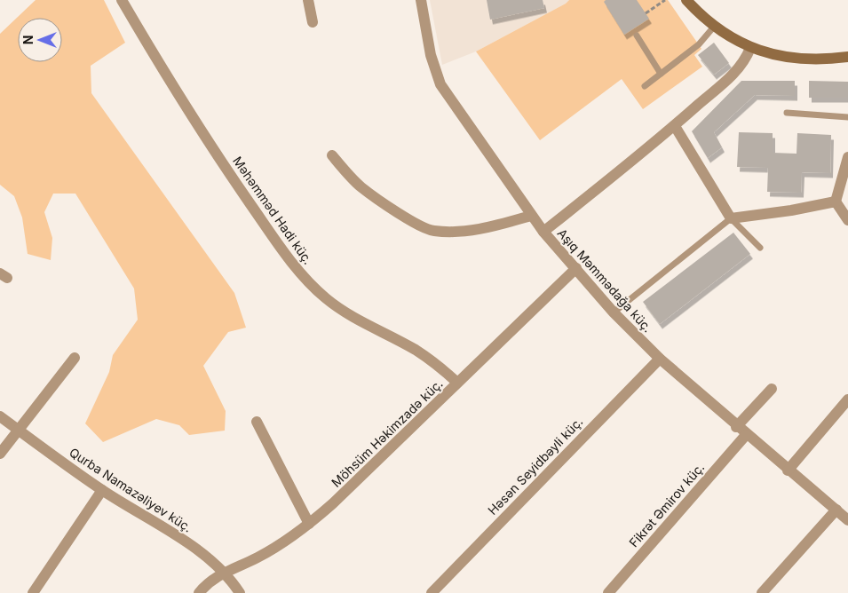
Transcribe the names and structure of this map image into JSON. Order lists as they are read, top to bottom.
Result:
{
  "streets": {
    "street": [
      "Məhəmməd Hadi küç.",
      "Aşıq Məmmədağa küç.",
      "Möhsüm Həkimzadə küç.",
      "Həsən Seyidbəyli küç.",
      "Qurba Namazəliyev küç.",
      "Fikrət Əmirov küç."
    ]
  },
  "crossings": [
    ["Məhəmməd Hadi küç.", "Möhsüm Həkimzadə küç."],
    ["Aşıq Məmmədağa küç.", "Möhsüm Həkimzadə küç."],
    ["Aşıq Məmmədağa küç.", "Həsən Seyidbəyli küç."],
    ["Aşıq Məmmədağa küç.", "Fikrət Əmirov küç."],
    ["Möhsüm Həkimzadə küç.", "Qurba Namazəliyev küç."]
  ],
  "north": "left"
}
